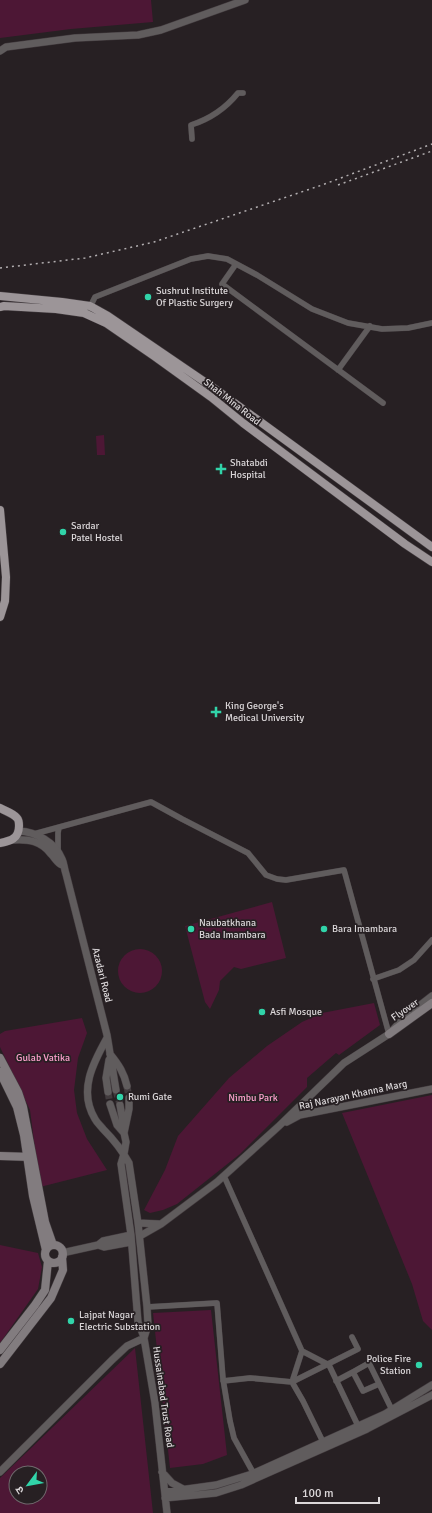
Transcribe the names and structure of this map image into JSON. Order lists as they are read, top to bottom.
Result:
{
  "streets": {
    "main road": ["Shah Mina Road", "Flyover"],
    "street": ["Azadari Road", "Raj Narayan Khanna Marg", "Hussainabad Trust Road"]
  },
  "parks": ["Gulab Vatika", "Nimbu Park"],
  "places": {
    "other": [
      "Sushrut Institute Of Plastic Surgery",
      "Sardar Patel Hostel",
      "Naubatkhana Bada Imambara",
      "Bara Imambara",
      "Asfi Mosque",
      "Rumi Gate",
      "Lajpat Nagar Electric Substation",
      "Police Fire Station"
    ],
    "health": ["Shatabdi Hospital", "King George's Medical University"]
  },
  "scale_bar": "100 m",
  "north": "bottom left"
}
